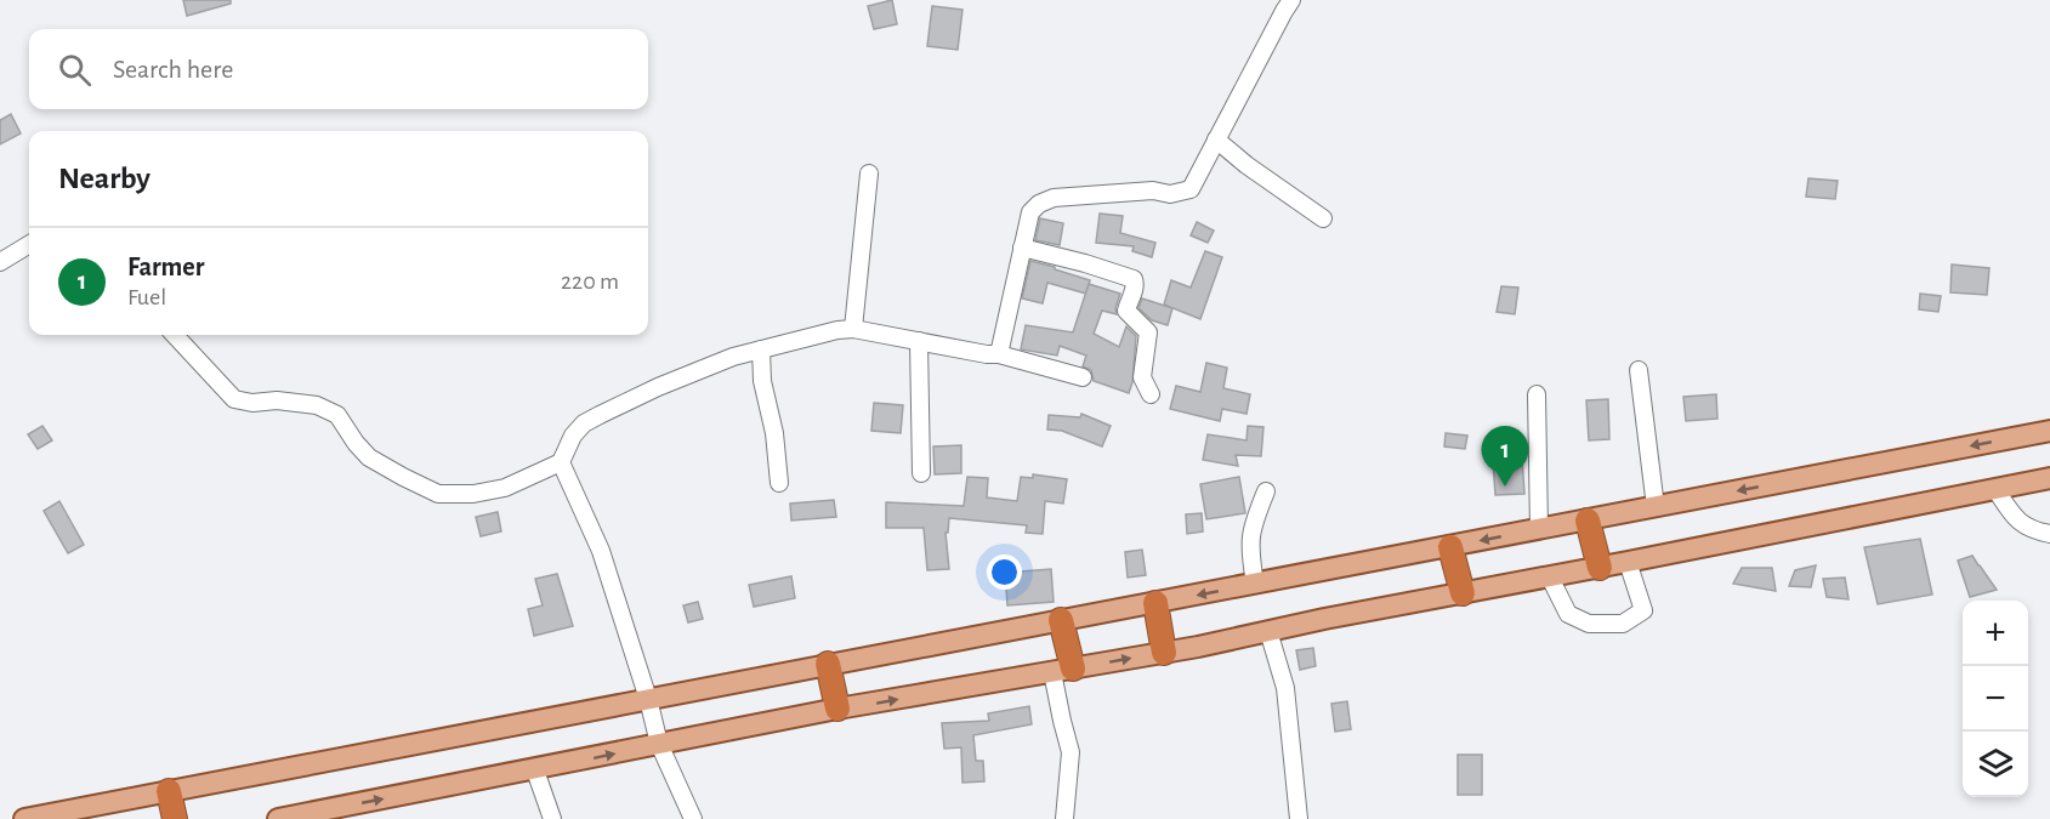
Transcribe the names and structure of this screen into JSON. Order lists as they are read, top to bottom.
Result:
{
  "page": {
    "search": "Search here",
    "heading": "Nearby",
    "list": [
      {
        "mark": "1",
        "name": "Farmer",
        "note": "Fuel",
        "value": "220 m"
      }
    ],
    "pins": "1",
    "map_buttons": ["+", "−"]
  }
}
